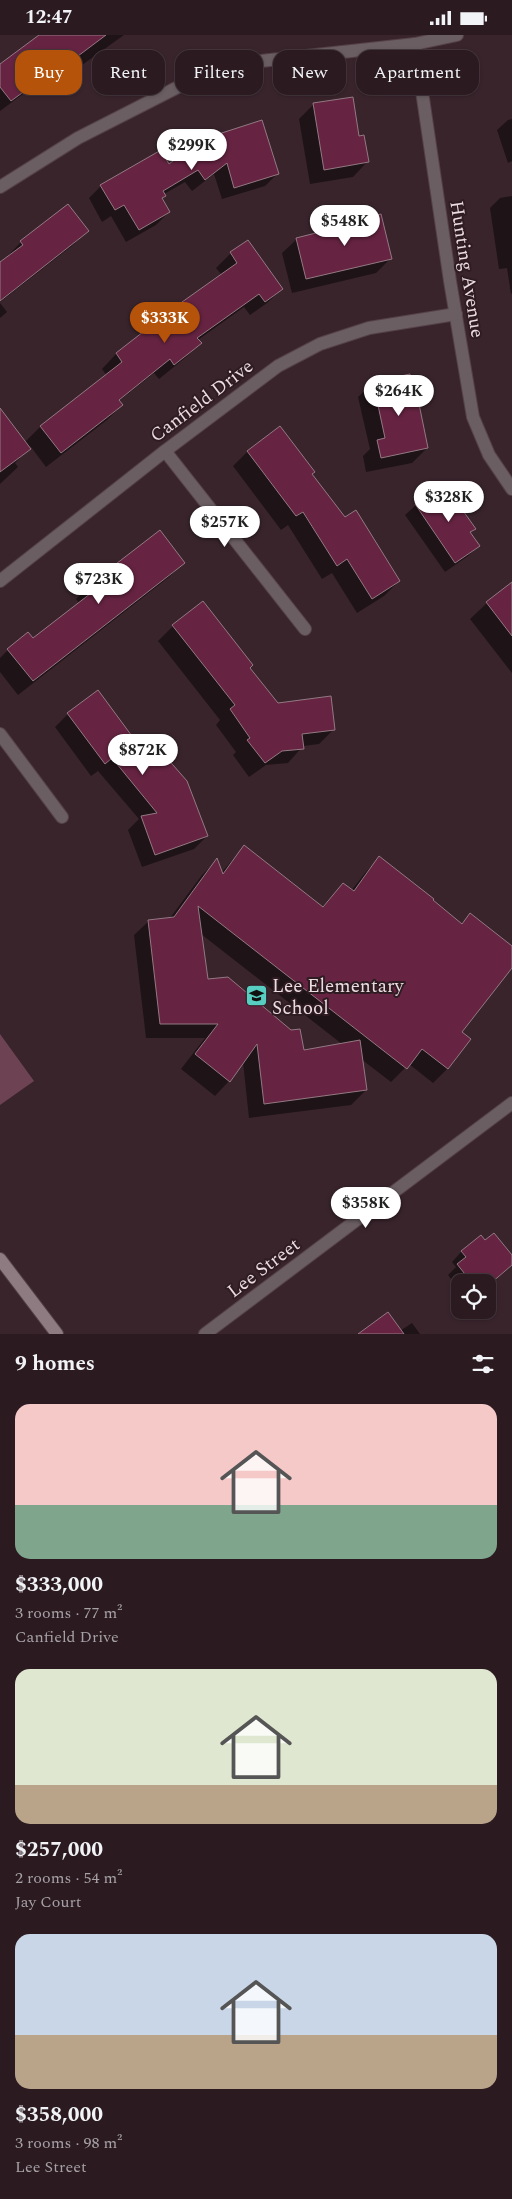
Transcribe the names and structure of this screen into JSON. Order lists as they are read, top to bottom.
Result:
{
  "streets": {
    "street": ["Hunting Avenue", "Canfield Drive", "Lee Street"]
  },
  "crossings": [
    ["Hunting Avenue", "Canfield Drive"]
  ],
  "places": {
    "school or university": ["Lee Elementary School"]
  },
  "page": {
    "status": "12:47",
    "chip": [
      "Buy",
      "Rent",
      "Filters",
      "New",
      "Apartment"
    ],
    "price": [
      "$299K",
      "$548K",
      "$333K",
      "$264K",
      "$328K",
      "$257K",
      "$723K",
      "$872K",
      "$358K"
    ],
    "heading": "9 homes",
    "list": [
      {
        "name": "$333,000",
        "note": "3 rooms · 77 m² · Canfield Drive"
      },
      {
        "name": "$257,000",
        "note": "2 rooms · 54 m² · Jay Court"
      },
      {
        "name": "$358,000",
        "note": "3 rooms · 98 m² · Lee Street"
      }
    ]
  }
}
